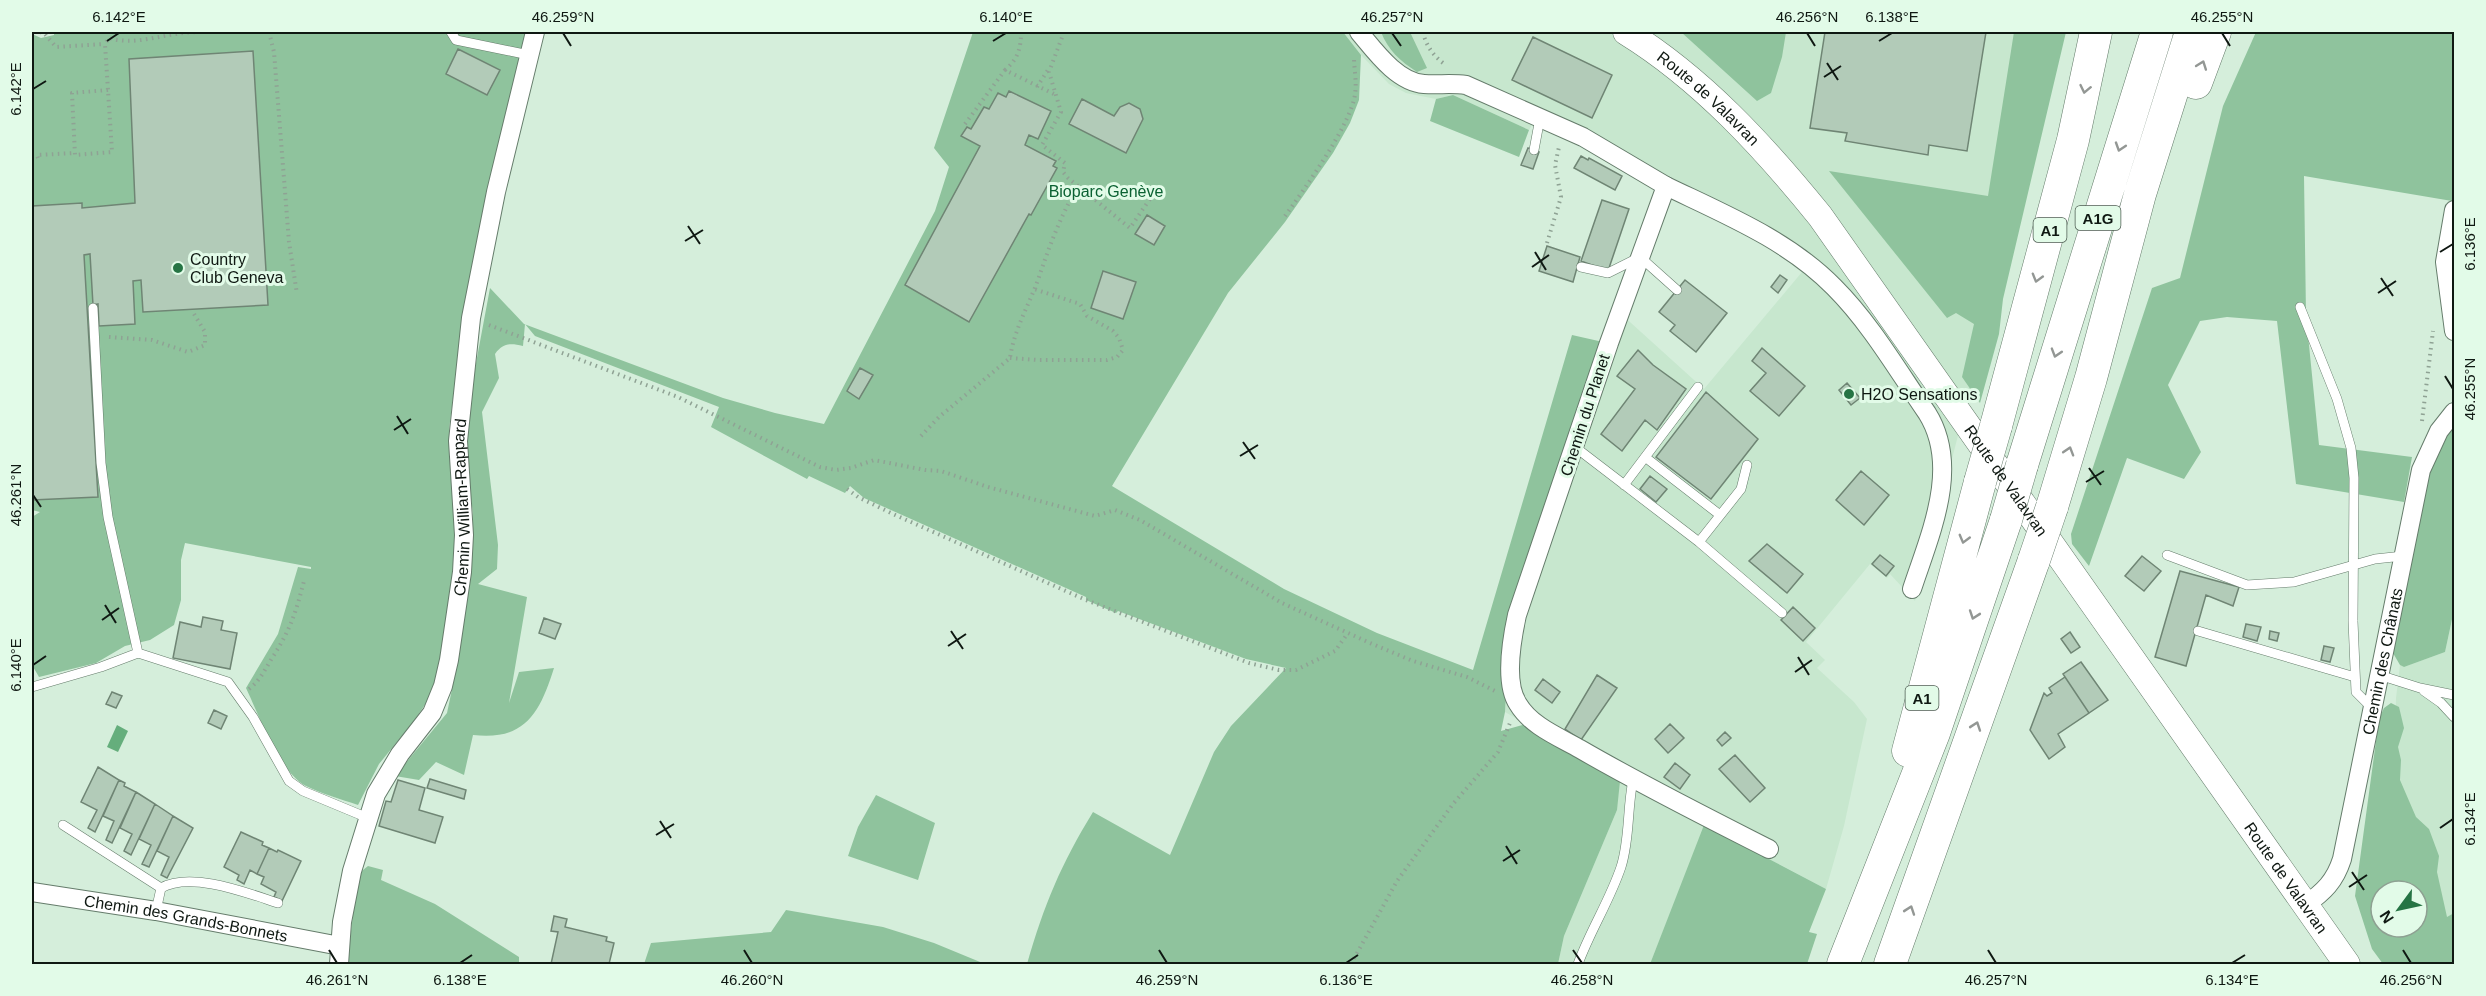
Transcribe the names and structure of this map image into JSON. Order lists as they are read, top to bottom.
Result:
{
  "streets": {
    "highway": ["A1G", "A1"],
    "street": [
      "Route de Valavran",
      "Chemin du Planet",
      "Chemin William-Rappard",
      "Chemin des Chânats",
      "Chemin des Grands-Bonnets"
    ]
  },
  "crossings": [
    ["Route de Valavran", "Chemin des Chânats"],
    ["A1G", "A1"],
    ["Chemin William-Rappard", "Chemin des Grands-Bonnets"]
  ],
  "parks": ["Bioparc Genève"],
  "places": ["Country Club Geneva", "H2O Sensations"],
  "north": "bottom left",
  "coordinates": [
    "6.142°E",
    "46.259°N",
    "6.140°E",
    "46.257°N",
    "46.256°N",
    "6.138°E",
    "46.255°N",
    "6.136°E",
    "46.261°N",
    "6.134°E",
    "46.260°N",
    "46.258°N"
  ]
}
